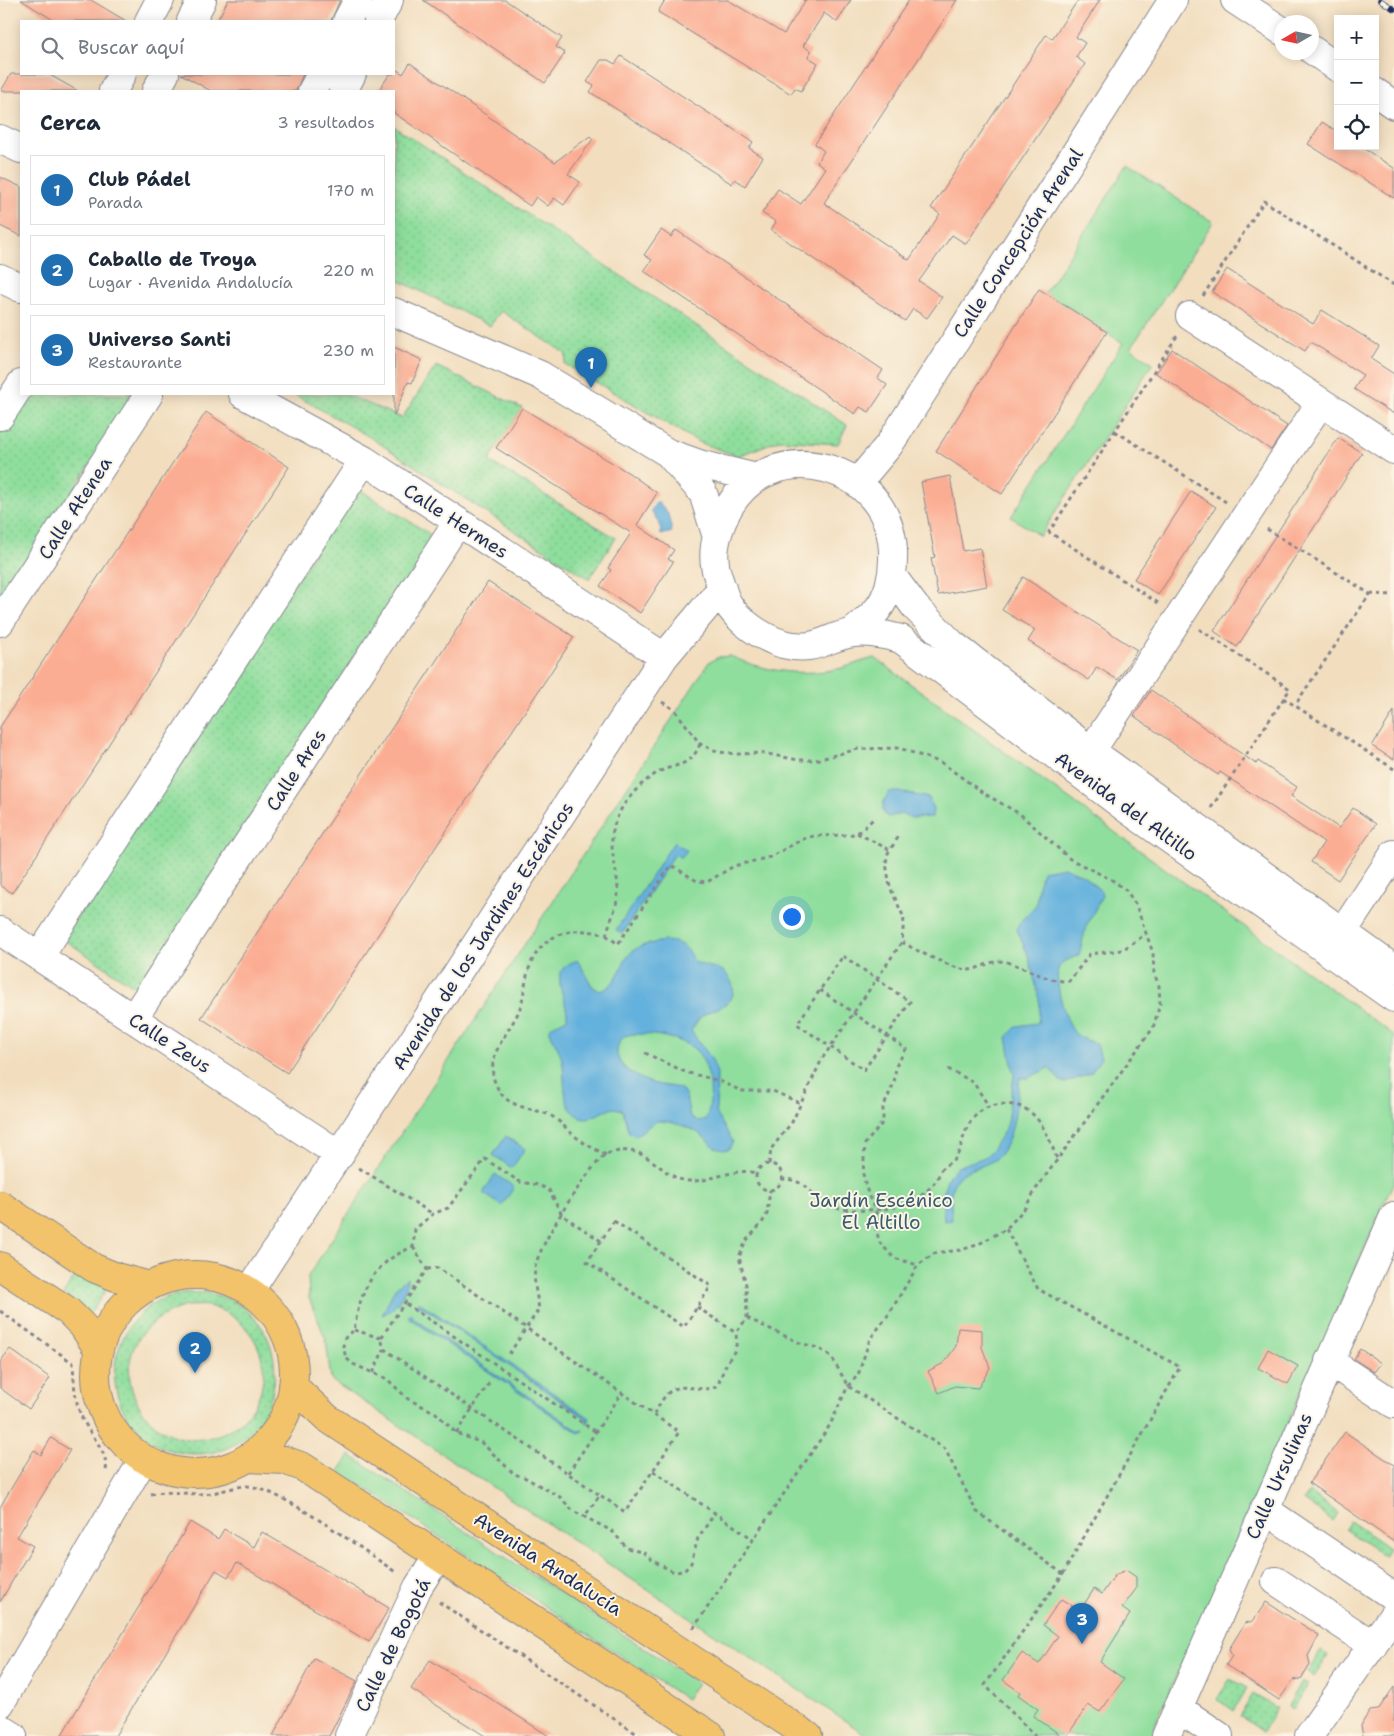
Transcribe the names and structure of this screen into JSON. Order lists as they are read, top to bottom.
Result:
{
  "streets": {
    "main road": ["Avenida Andalucía"],
    "street": [
      "Calle Concepción Arenal",
      "Calle Atenea",
      "Calle Hermes",
      "Calle Ares",
      "Avenida del Altillo",
      "Avenida de los Jardines Escénicos",
      "Calle Zeus",
      "Calle Ursulinas",
      "Calle de Bogotá"
    ]
  },
  "crossings": [
    ["Calle Concepción Arenal", "Avenida del Altillo"],
    ["Calle Hermes", "Calle Ares"],
    ["Calle Hermes", "Avenida de los Jardines Escénicos"],
    ["Calle Ares", "Calle Zeus"],
    ["Avenida del Altillo", "Avenida de los Jardines Escénicos"],
    ["Avenida de los Jardines Escénicos", "Calle Zeus"]
  ],
  "parks": ["Jardín Escénico El Altillo"],
  "north": "left",
  "page": {
    "map_buttons": ["+", "−"],
    "search": "Buscar aquí",
    "heading": ["Cerca", "3 resultados"],
    "list": [
      {
        "mark": "1",
        "name": "Club Pádel",
        "note": "Parada",
        "value": "170 m"
      },
      {
        "mark": "2",
        "name": "Caballo de Troya",
        "note": "Lugar · Avenida Andalucía",
        "value": "220 m"
      },
      {
        "mark": "3",
        "name": "Universo Santi",
        "note": "Restaurante",
        "value": "230 m"
      }
    ],
    "pins": ["1", "2", "3"]
  }
}
